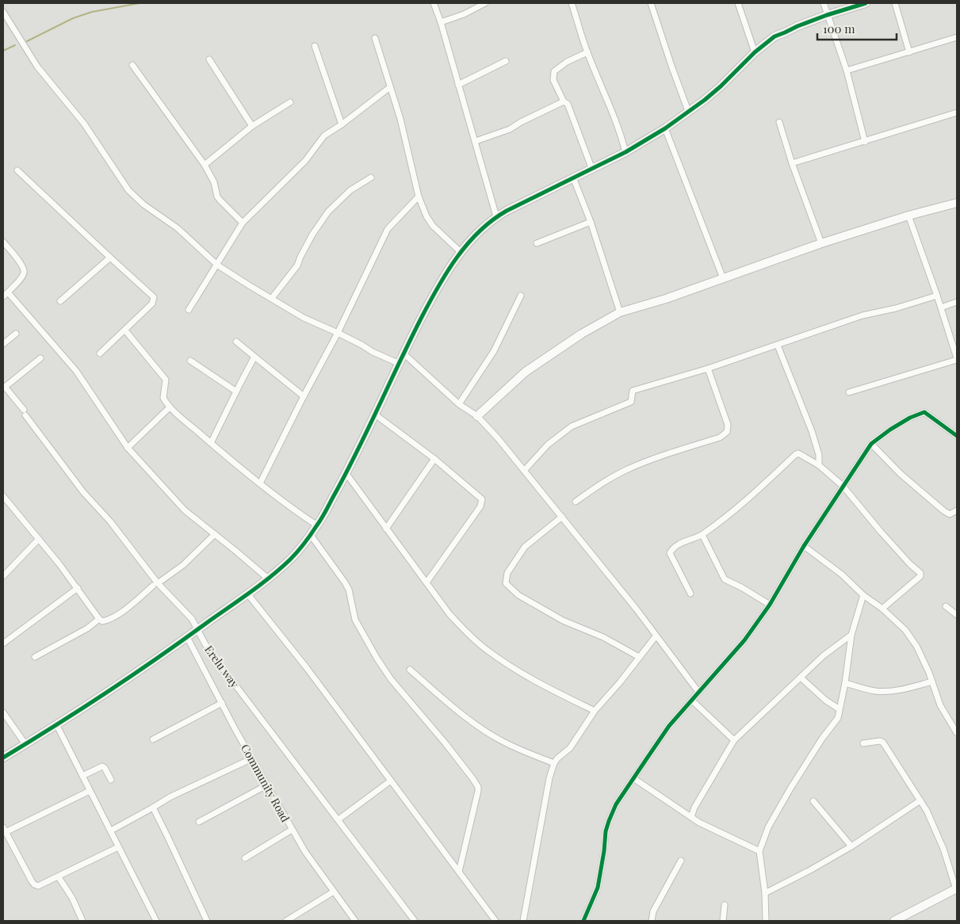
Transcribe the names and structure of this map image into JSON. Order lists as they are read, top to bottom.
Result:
{
  "streets": {
    "street": ["Erelu way", "Community Road"]
  },
  "scale_bar": "100 m"
}
